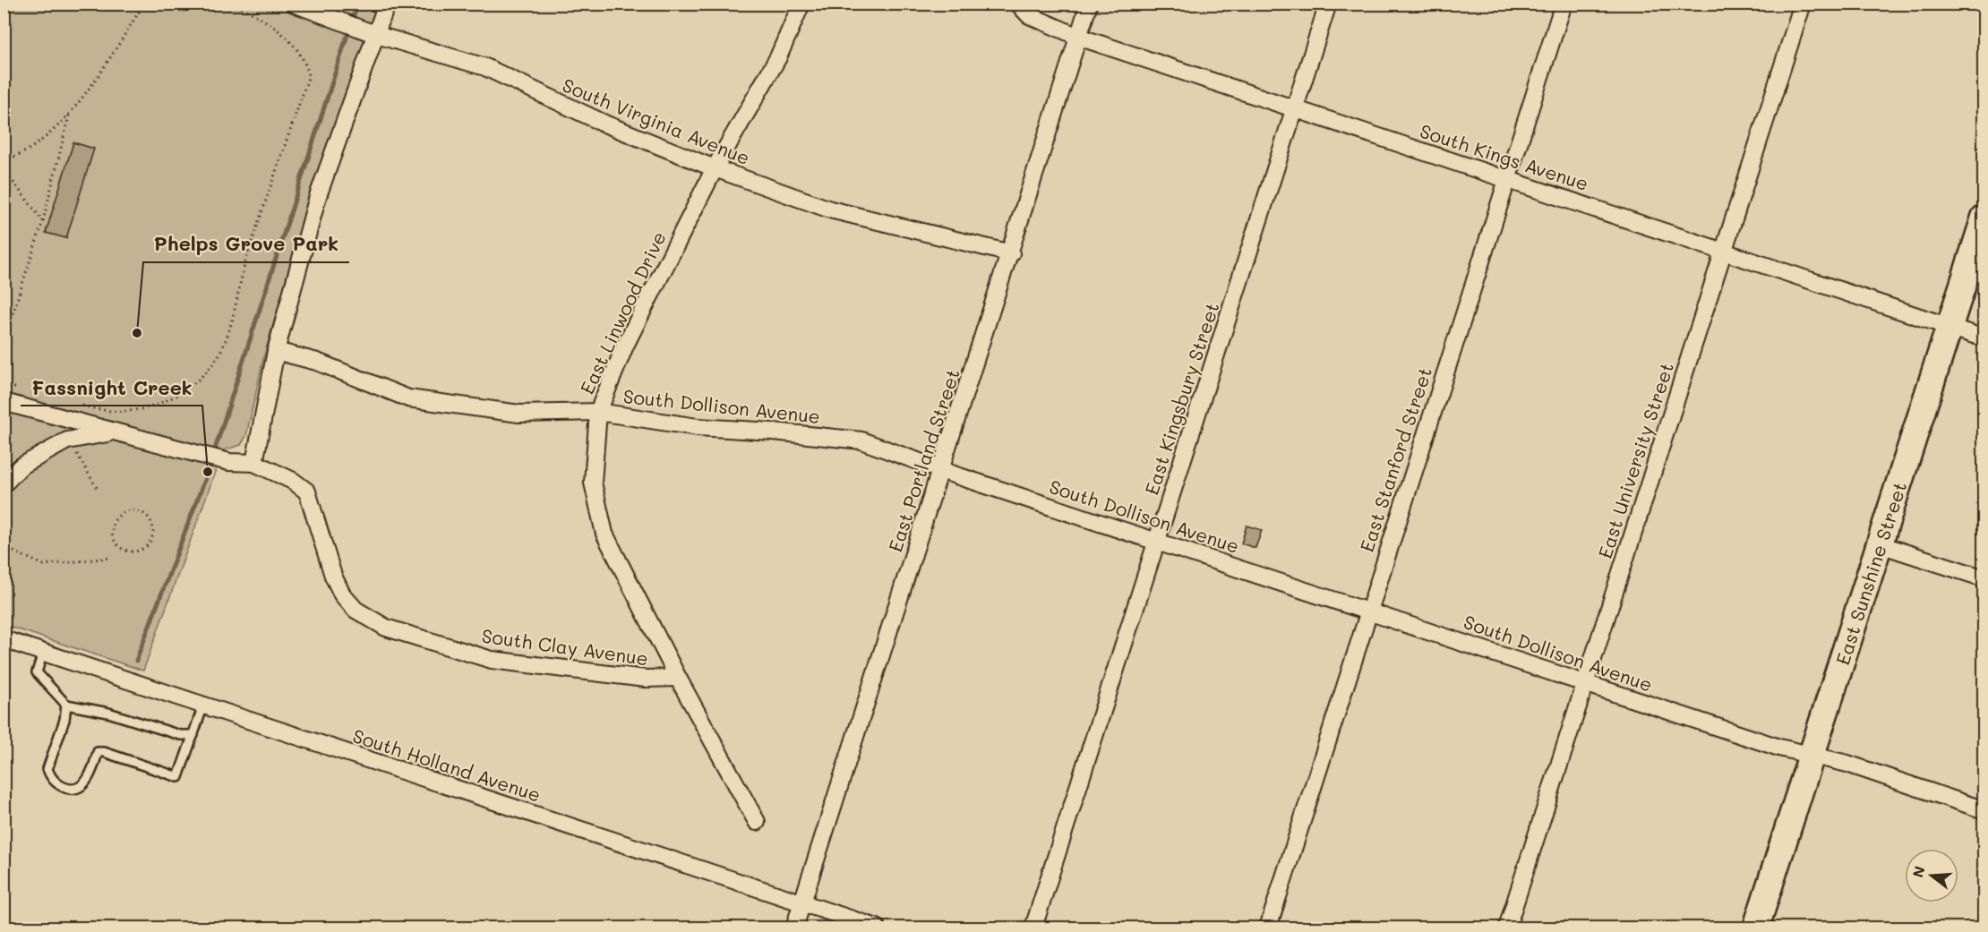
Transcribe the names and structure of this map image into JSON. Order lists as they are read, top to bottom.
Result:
{
  "streets": {
    "main road": ["East Sunshine Street"],
    "street": [
      "South Virginia Avenue",
      "South Kings Avenue",
      "East Linwood Drive",
      "East Kingsbury Street",
      "South Dollison Avenue",
      "East Stanford Street",
      "East Portland Street",
      "East University Street",
      "South Clay Avenue",
      "South Holland Avenue"
    ]
  },
  "crossings": [
    ["South Virginia Avenue", "East Linwood Drive"],
    ["South Virginia Avenue", "East Portland Street"],
    ["South Kings Avenue", "East Kingsbury Street"],
    ["South Kings Avenue", "East Stanford Street"],
    ["South Kings Avenue", "East Portland Street"],
    ["South Kings Avenue", "East University Street"],
    ["South Kings Avenue", "East Sunshine Street"],
    ["East Linwood Drive", "South Dollison Avenue"],
    ["East Linwood Drive", "South Clay Avenue"],
    ["East Kingsbury Street", "South Dollison Avenue"],
    ["South Dollison Avenue", "East Stanford Street"],
    ["South Dollison Avenue", "East Portland Street"],
    ["South Dollison Avenue", "East University Street"],
    ["South Dollison Avenue", "East Sunshine Street"],
    ["East Portland Street", "South Holland Avenue"]
  ],
  "places": ["Phelps Grove Park", "Fassnight Creek"],
  "north": "left"
}
